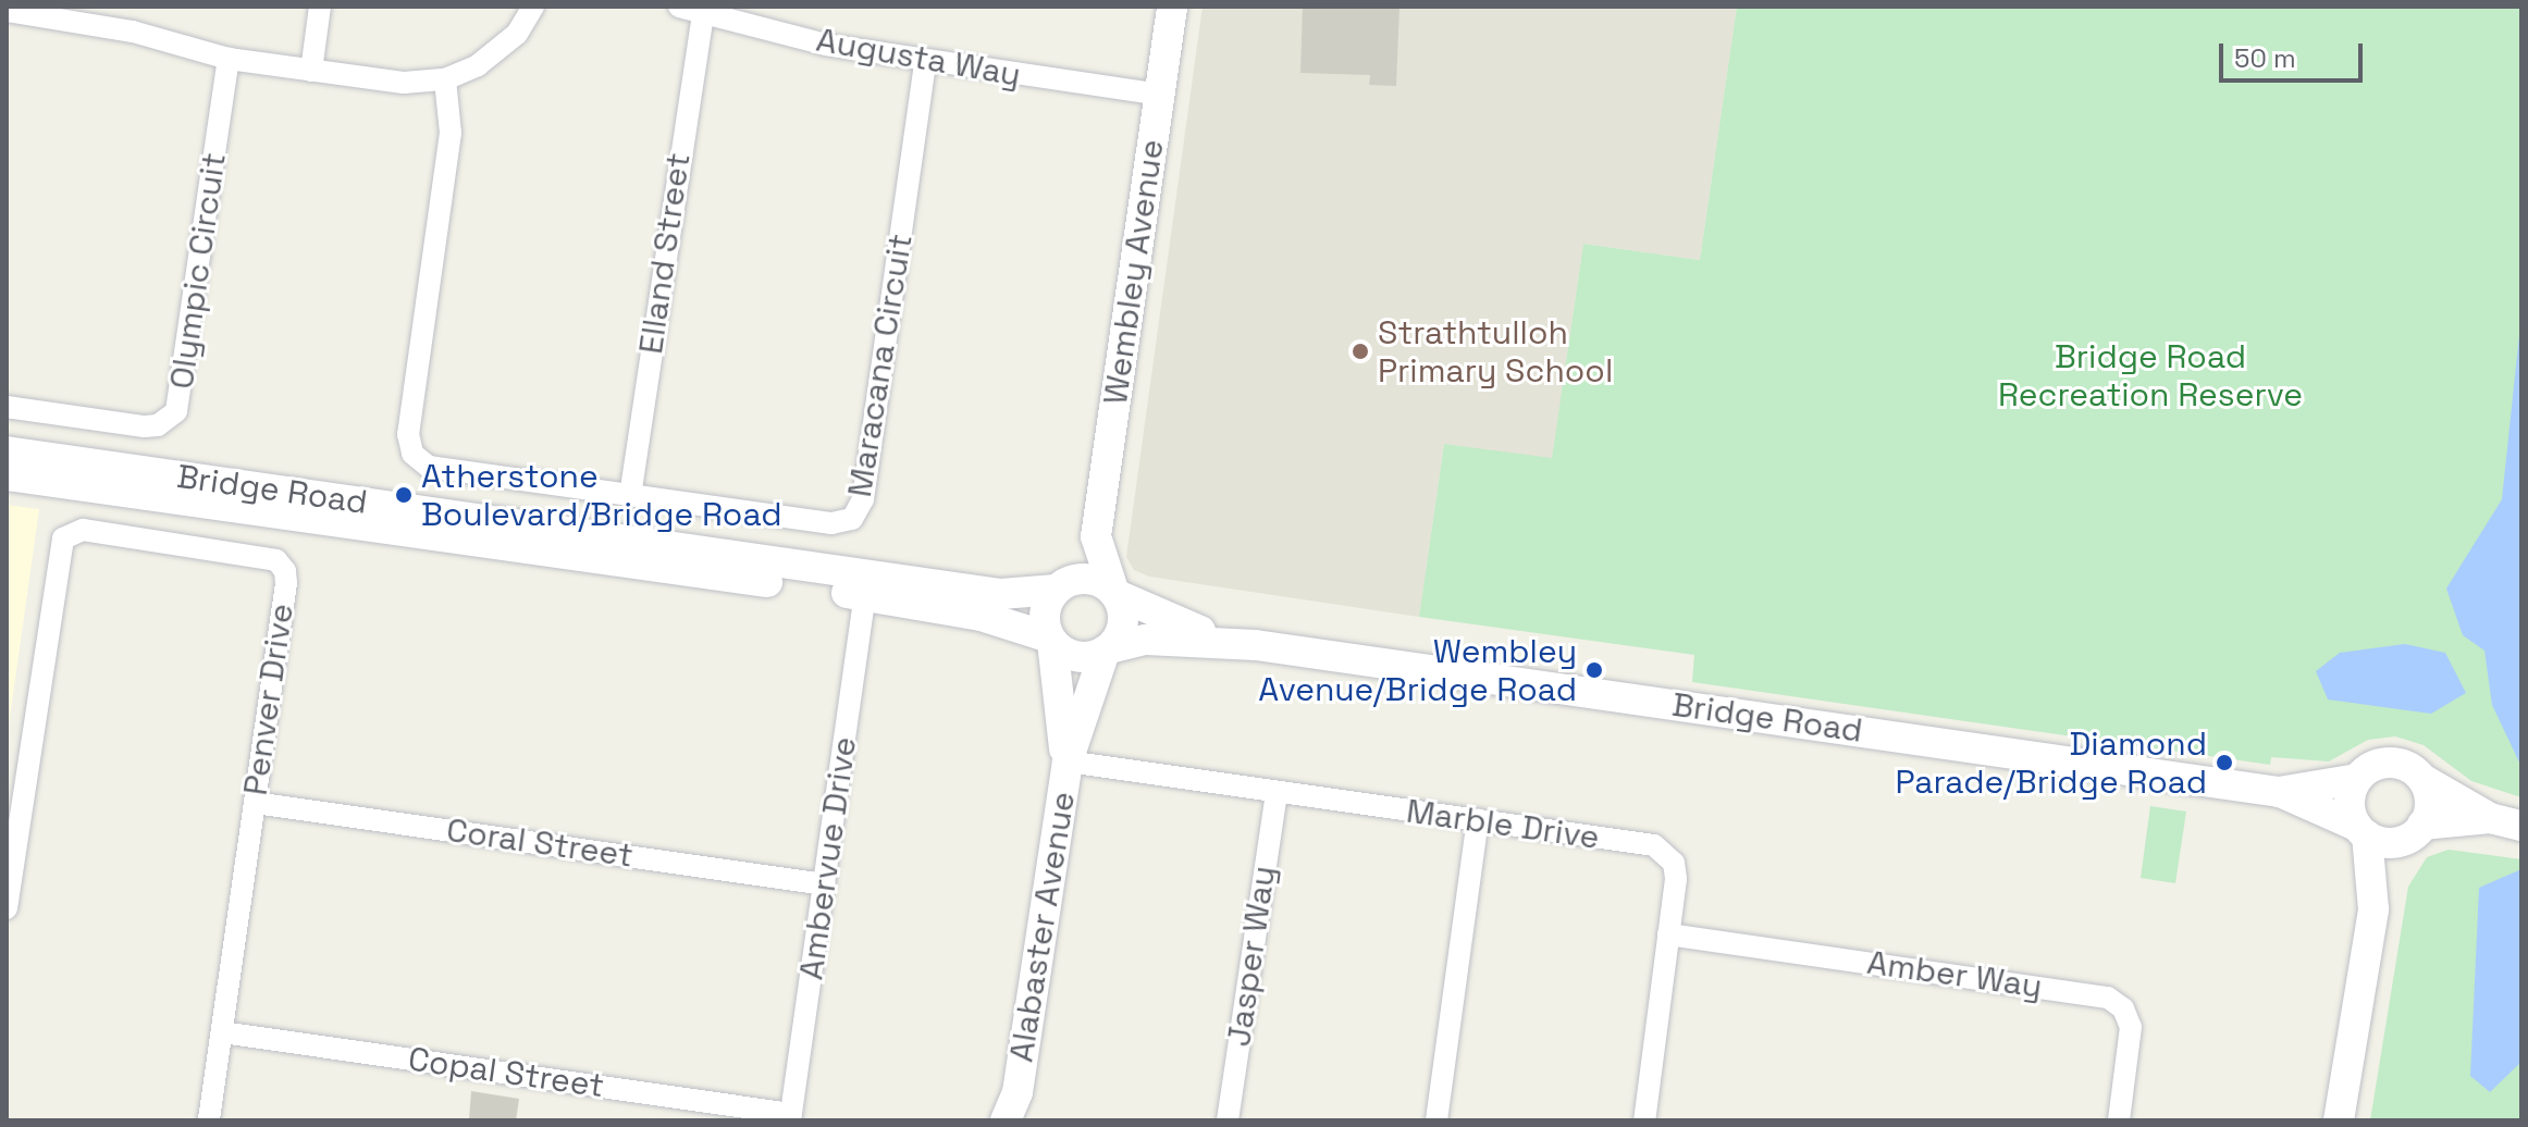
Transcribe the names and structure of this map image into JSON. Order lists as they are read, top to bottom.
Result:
{
  "streets": {
    "street": [
      "Augusta Way",
      "Elland Street",
      "Olympic Circuit",
      "Wembley Avenue",
      "Maracana Circuit",
      "Bridge Road",
      "Penver Drive",
      "Marble Drive",
      "Coral Street",
      "Ambervue Drive",
      "Alabaster Avenue",
      "Jasper Way",
      "Amber Way",
      "Copal Street"
    ]
  },
  "crossings": [
    ["Augusta Way", "Elland Street"],
    ["Augusta Way", "Wembley Avenue"],
    ["Augusta Way", "Maracana Circuit"],
    ["Elland Street", "Maracana Circuit"],
    ["Wembley Avenue", "Bridge Road"],
    ["Wembley Avenue", "Alabaster Avenue"],
    ["Bridge Road", "Ambervue Drive"],
    ["Bridge Road", "Alabaster Avenue"],
    ["Penver Drive", "Coral Street"],
    ["Penver Drive", "Copal Street"],
    ["Marble Drive", "Alabaster Avenue"],
    ["Marble Drive", "Jasper Way"],
    ["Marble Drive", "Amber Way"],
    ["Coral Street", "Ambervue Drive"],
    ["Ambervue Drive", "Copal Street"]
  ],
  "parks": ["Bridge Road Recreation Reserve"],
  "places": [
    "Strathtulloh Primary School",
    "Atherstone Boulevard/Bridge Road",
    "Wembley Avenue/Bridge Road",
    "Diamond Parade/Bridge Road"
  ],
  "scale_bar": "50 m"
}
